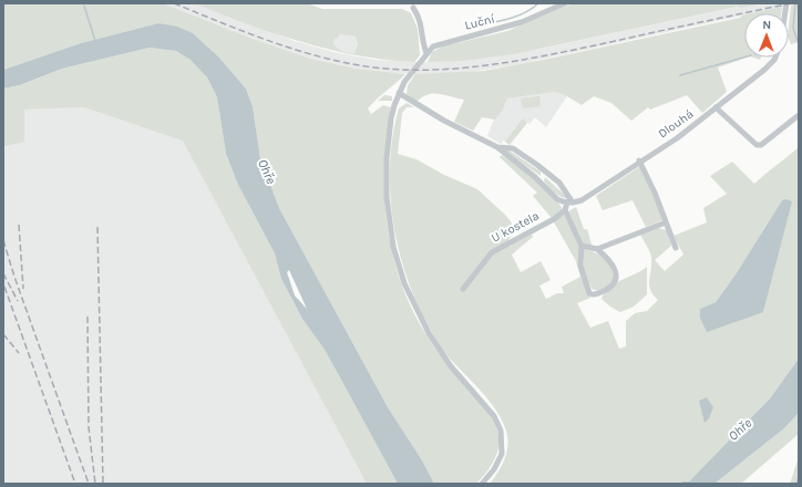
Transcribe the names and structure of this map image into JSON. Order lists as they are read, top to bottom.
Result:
{
  "streets": {
    "street": ["Luční", "Dlouhá", "U kostela"]
  },
  "water": ["Ohře"],
  "north": "top"
}
